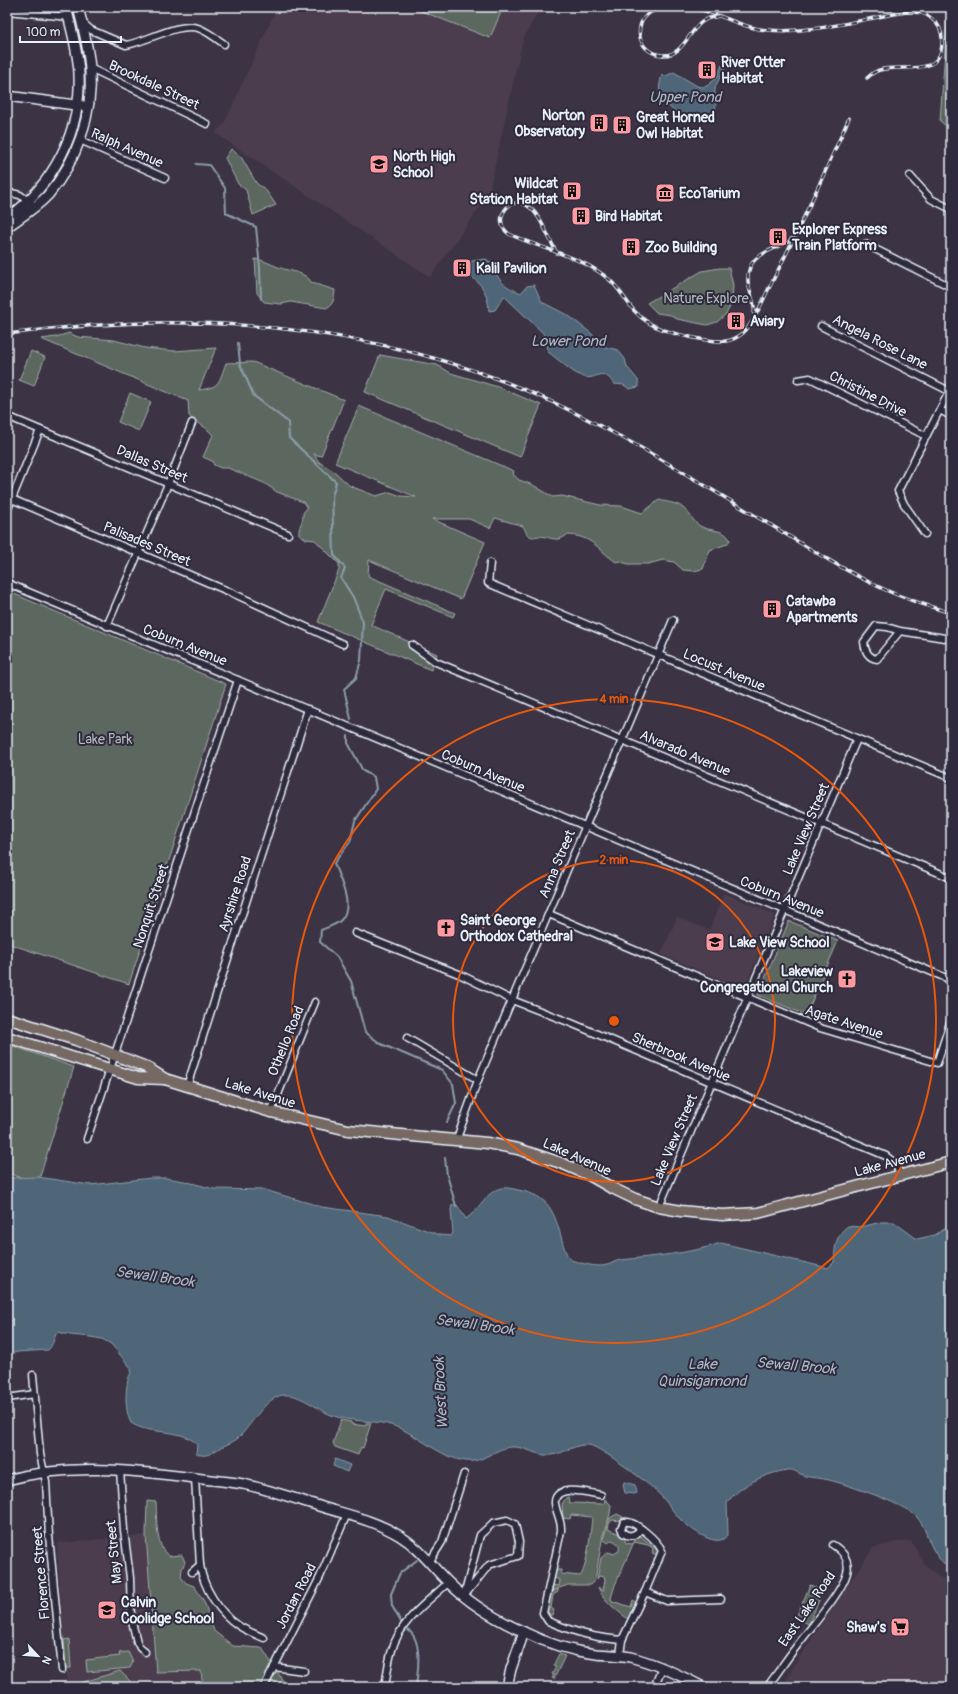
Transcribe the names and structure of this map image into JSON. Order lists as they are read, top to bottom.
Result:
{
  "streets": {
    "main road": ["Lake Avenue"],
    "street": [
      "Brookdale Street",
      "Ralph Avenue",
      "Angela Rose Lane",
      "Christine Drive",
      "Dallas Street",
      "Palisades Street",
      "Coburn Avenue",
      "Locust Avenue",
      "Alvarado Avenue",
      "Lake View Street",
      "Anna Street",
      "Ayrshire Road",
      "Nonquit Street",
      "Agate Avenue",
      "Othello Road",
      "Sherbrook Avenue",
      "May Street",
      "Florence Street",
      "Jordan Road",
      "East Lake Road"
    ]
  },
  "crossings": [
    ["Coburn Avenue", "Lake View Street"],
    ["Coburn Avenue", "Anna Street"],
    ["Coburn Avenue", "Ayrshire Road"],
    ["Coburn Avenue", "Nonquit Street"],
    ["Locust Avenue", "Lake View Street"],
    ["Locust Avenue", "Anna Street"],
    ["Alvarado Avenue", "Lake View Street"],
    ["Alvarado Avenue", "Anna Street"],
    ["Lake View Street", "Agate Avenue"],
    ["Lake View Street", "Sherbrook Avenue"],
    ["Lake View Street", "Lake Avenue"],
    ["Anna Street", "Agate Avenue"],
    ["Anna Street", "Sherbrook Avenue"],
    ["Anna Street", "Lake Avenue"],
    ["Ayrshire Road", "Lake Avenue"],
    ["Nonquit Street", "Lake Avenue"],
    ["Othello Road", "Lake Avenue"],
    ["Sherbrook Avenue", "Lake Avenue"]
  ],
  "water": [
    "Upper Pond",
    "Lower Pond",
    "Sewall Brook",
    "Lake Quinsigamond",
    "West Brook"
  ],
  "parks": ["Nature Explore", "Lake Park"],
  "places": {
    "building": [
      "River Otter Habitat",
      "Norton Observatory",
      "Great Horned Owl Habitat",
      "Wildcat Station Habitat",
      "Bird Habitat",
      "Explorer Express Train Platform",
      "Zoo Building",
      "Kalil Pavilion",
      "Aviary",
      "Catawba Apartments"
    ],
    "school or university": ["North High School", "Lake View School", "Calvin Coolidge School"],
    "museum": ["EcoTarium"],
    "church": ["Saint George Orthodox Cathedral", "Lakeview Congregational Church"],
    "supermarket": ["Shaw's"]
  },
  "scale_bar": "100 m",
  "north": "bottom right",
  "rings": ["4 min", "2 min"]
}
